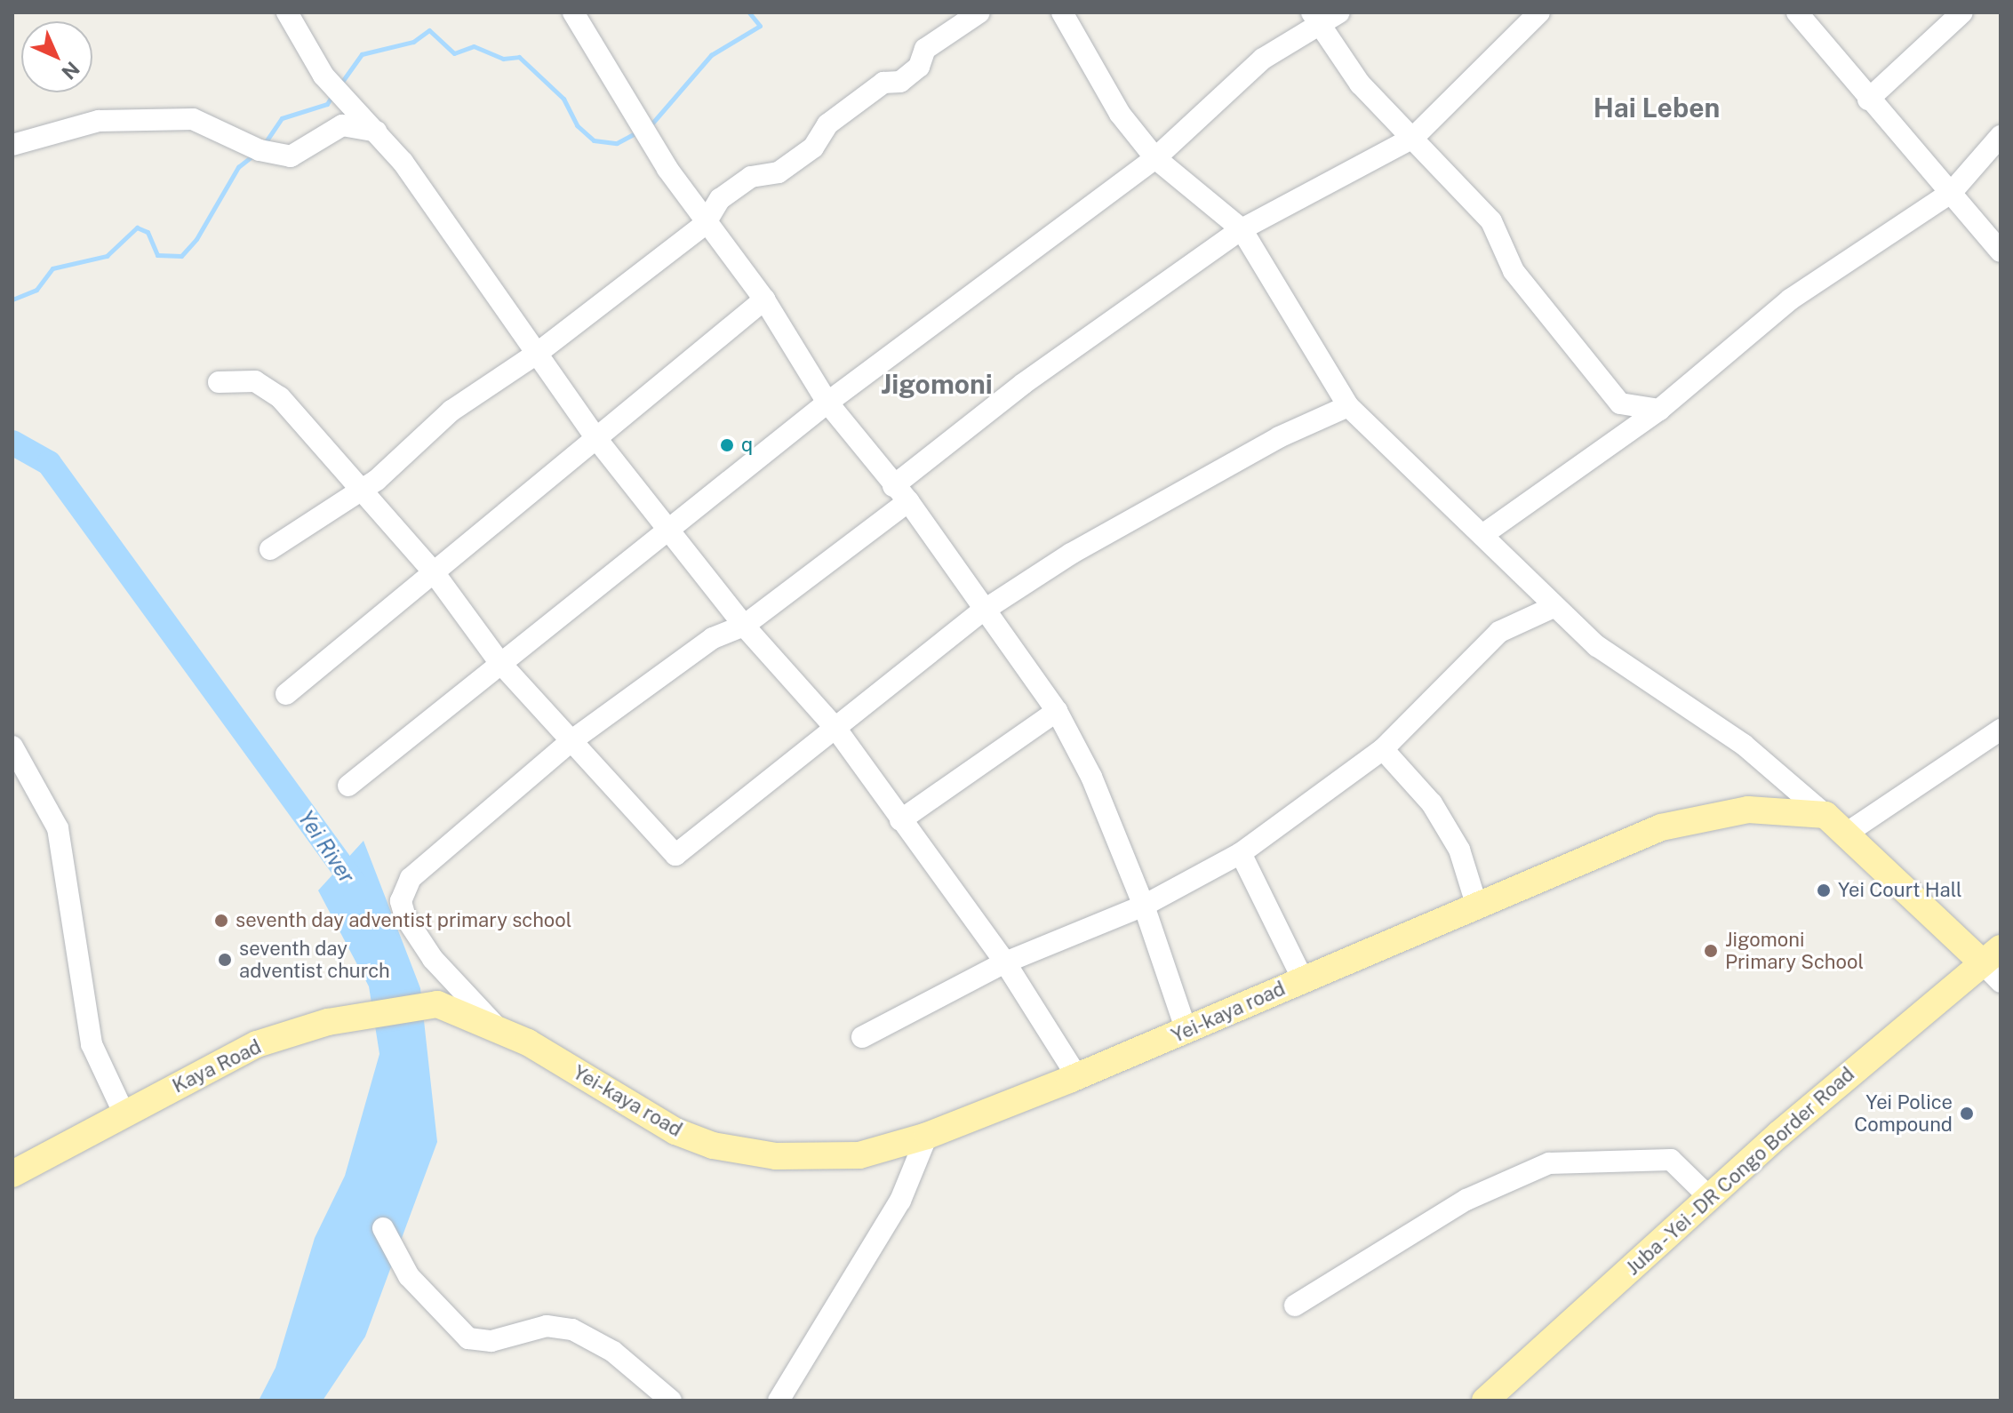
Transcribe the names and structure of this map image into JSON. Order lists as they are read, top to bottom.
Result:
{
  "streets": {
    "main road": ["Yei-kaya road", "Kaya Road", "Juba - Yei - DR Congo Border Road"]
  },
  "crossings": [
    ["Yei-kaya road", "Kaya Road"]
  ],
  "districts": ["Hai Leben", "Jigomoni"],
  "water": ["Yei River"],
  "places": [
    "q",
    "Yei Court Hall",
    "seventh day adventist primary school",
    "Jigomoni Primary School",
    "seventh day adventist church",
    "Yei Police Compound"
  ],
  "north": "bottom right"
}
